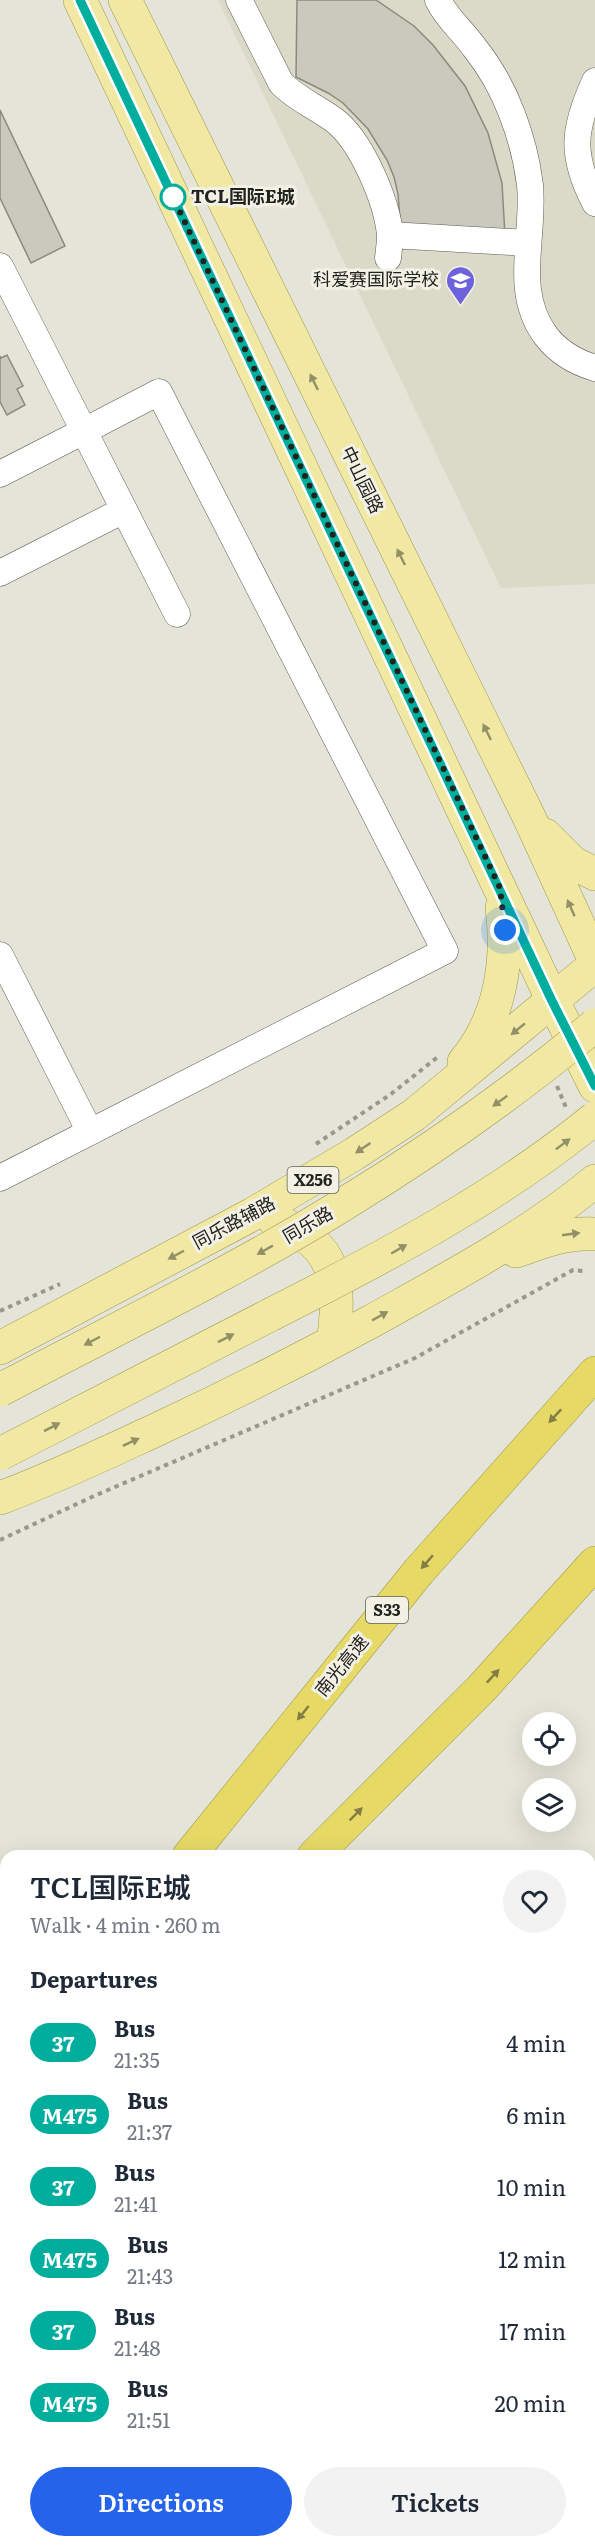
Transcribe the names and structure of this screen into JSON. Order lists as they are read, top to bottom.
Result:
{
  "streets": {
    "highway": ["S33", "南光高速"],
    "main road": [
      "中山园路",
      "X256",
      "同乐路辅路",
      "同乐路"
    ]
  },
  "crossings": [
    ["中山园路", "同乐路辅路"]
  ],
  "places": {
    "other": ["TCL国际E城"],
    "school or university": ["科爱赛国际学校"]
  },
  "lines": ["bus line 37"],
  "page": {
    "heading": [
      ["TCL国际E城", "Walk · 4 min · 260 m"],
      "Departures"
    ],
    "list": [
      {
        "mark": "37",
        "name": "Bus",
        "note": "21:35",
        "value": "4 min"
      },
      {
        "mark": "M475",
        "name": "Bus",
        "note": "21:37",
        "value": "6 min"
      },
      {
        "mark": "37",
        "name": "Bus",
        "note": "21:41",
        "value": "10 min"
      },
      {
        "mark": "M475",
        "name": "Bus",
        "note": "21:43",
        "value": "12 min"
      },
      {
        "mark": "37",
        "name": "Bus",
        "note": "21:48",
        "value": "17 min"
      },
      {
        "mark": "M475",
        "name": "Bus",
        "note": "21:51",
        "value": "20 min"
      }
    ],
    "buttons": ["Directions", "Tickets"]
  }
}
